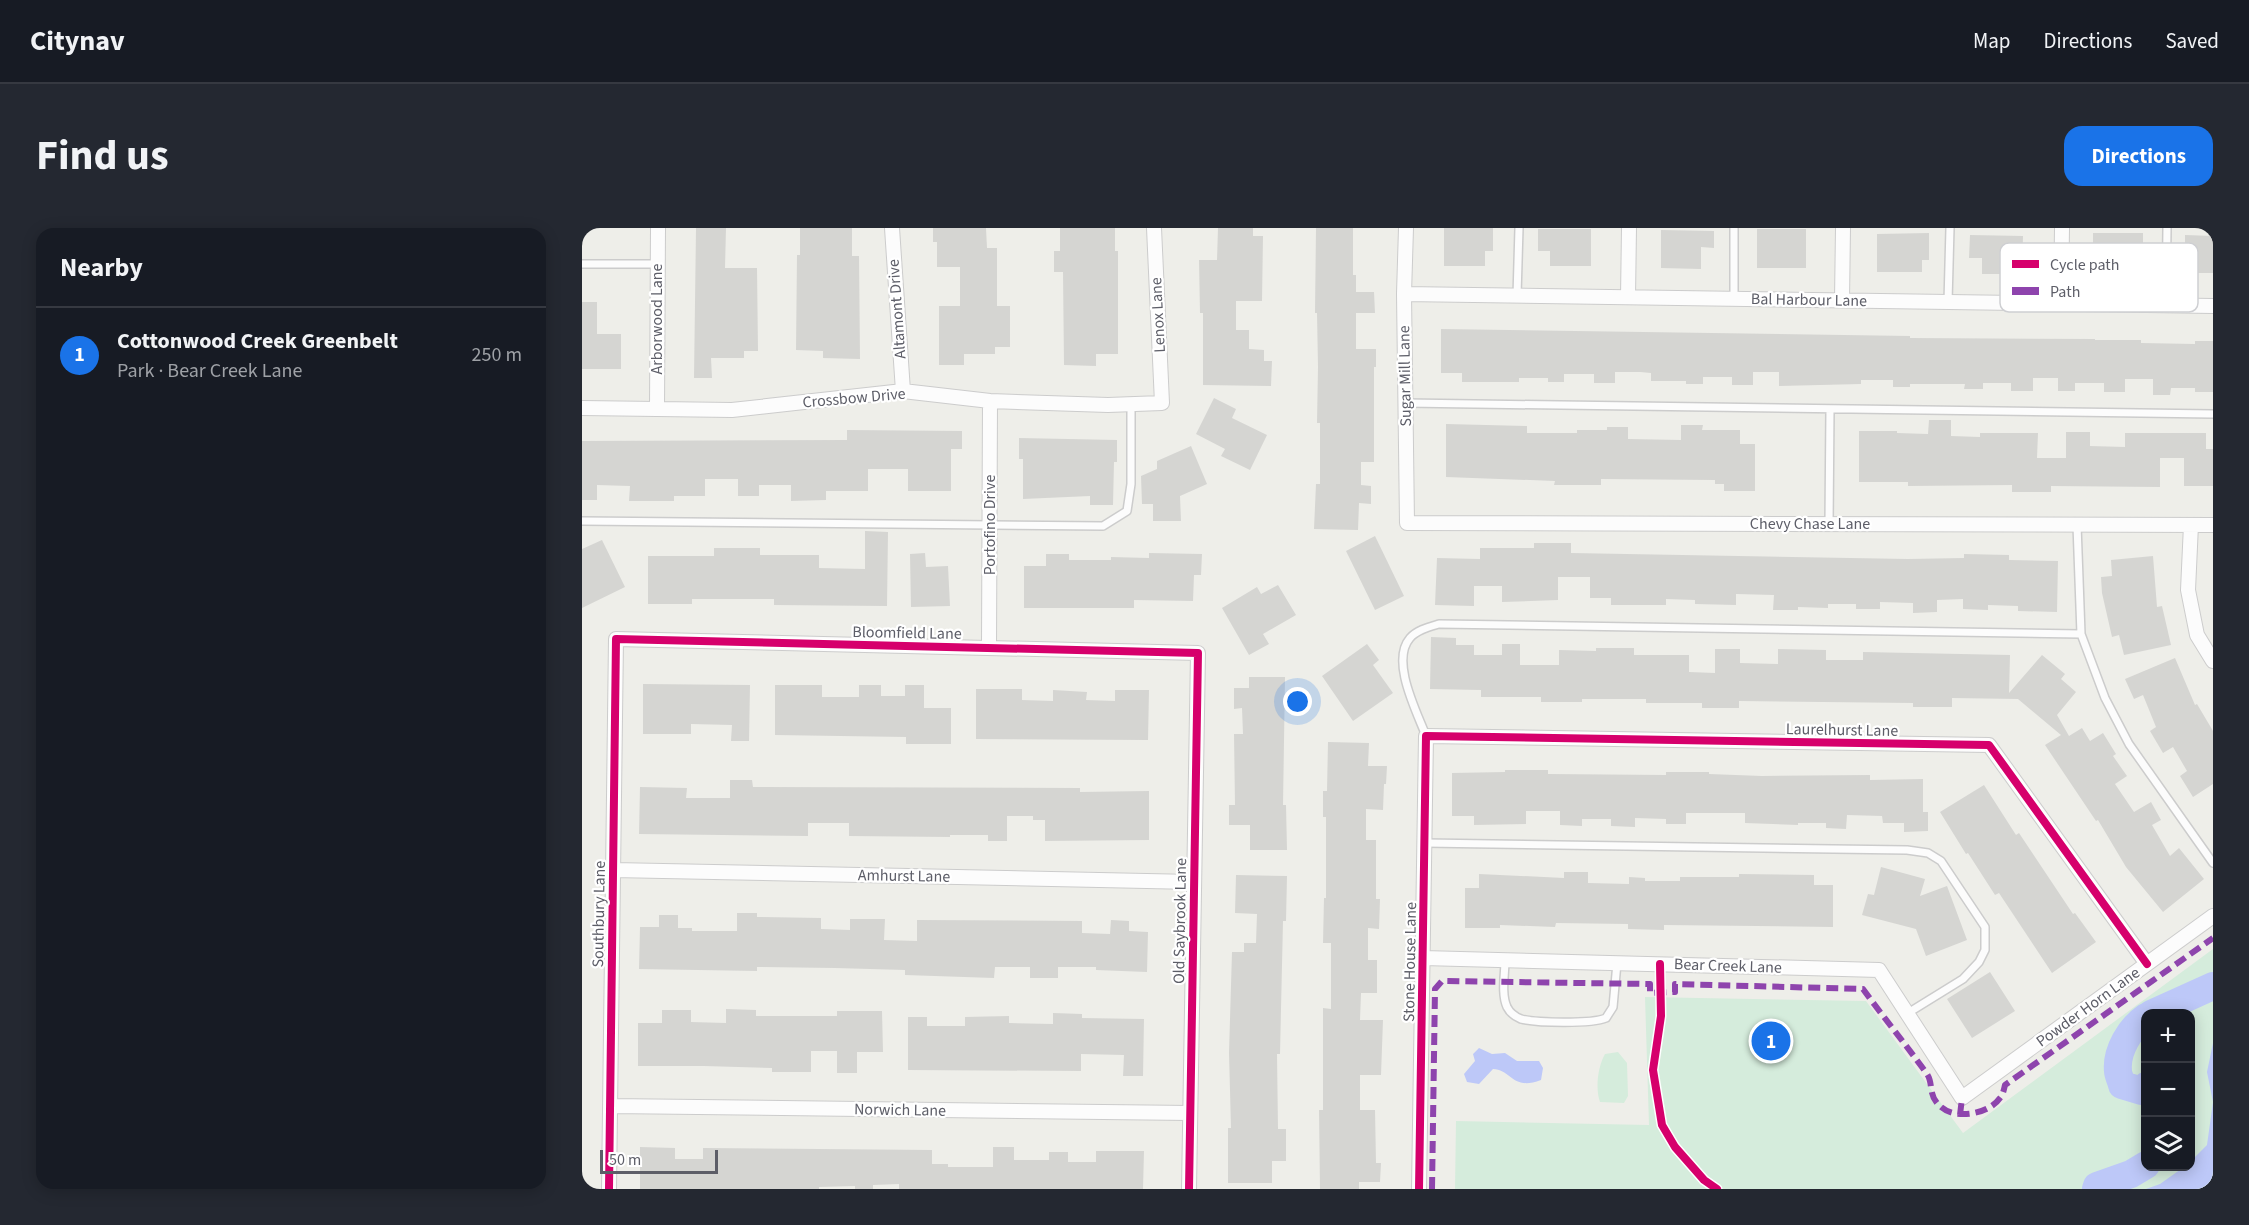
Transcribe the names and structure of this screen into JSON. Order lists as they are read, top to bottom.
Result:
{
  "streets": {
    "street": [
      "Bal Harbour Lane",
      "Altamont Drive",
      "Lenox Lane",
      "Arborwood Lane",
      "Sugar Mill Lane",
      "Crossbow Drive",
      "Chevy Chase Lane",
      "Portofino Drive",
      "Bloomfield Lane",
      "Laurelhurst Lane",
      "Amhurst Lane",
      "Southbury Lane",
      "Old Saybrook Lane",
      "Stone House Lane",
      "Bear Creek Lane",
      "Powder Horn Lane",
      "Norwich Lane"
    ]
  },
  "crossings": [
    ["Bal Harbour Lane", "Sugar Mill Lane"],
    ["Altamont Drive", "Crossbow Drive"],
    ["Lenox Lane", "Crossbow Drive"],
    ["Arborwood Lane", "Crossbow Drive"],
    ["Sugar Mill Lane", "Chevy Chase Lane"],
    ["Crossbow Drive", "Portofino Drive"],
    ["Portofino Drive", "Bloomfield Lane"],
    ["Bloomfield Lane", "Southbury Lane"],
    ["Bloomfield Lane", "Old Saybrook Lane"],
    ["Laurelhurst Lane", "Stone House Lane"],
    ["Laurelhurst Lane", "Powder Horn Lane"],
    ["Amhurst Lane", "Southbury Lane"],
    ["Amhurst Lane", "Old Saybrook Lane"],
    ["Southbury Lane", "Norwich Lane"],
    ["Old Saybrook Lane", "Norwich Lane"],
    ["Stone House Lane", "Bear Creek Lane"],
    ["Bear Creek Lane", "Powder Horn Lane"]
  ],
  "legend": ["Cycle path", "Path"],
  "scale_bar": "50 m",
  "page": {
    "header": "Citynav",
    "nav": ["Map", "Directions", "Saved"],
    "title": "Find us",
    "buttons": "Directions",
    "heading": "Nearby",
    "list": [
      {
        "mark": "1",
        "name": "Cottonwood Creek Greenbelt",
        "note": "Park · Bear Creek Lane",
        "value": "250 m"
      }
    ],
    "map_buttons": ["+", "−"],
    "pins": "1",
    "scale": "50 m"
  }
}
